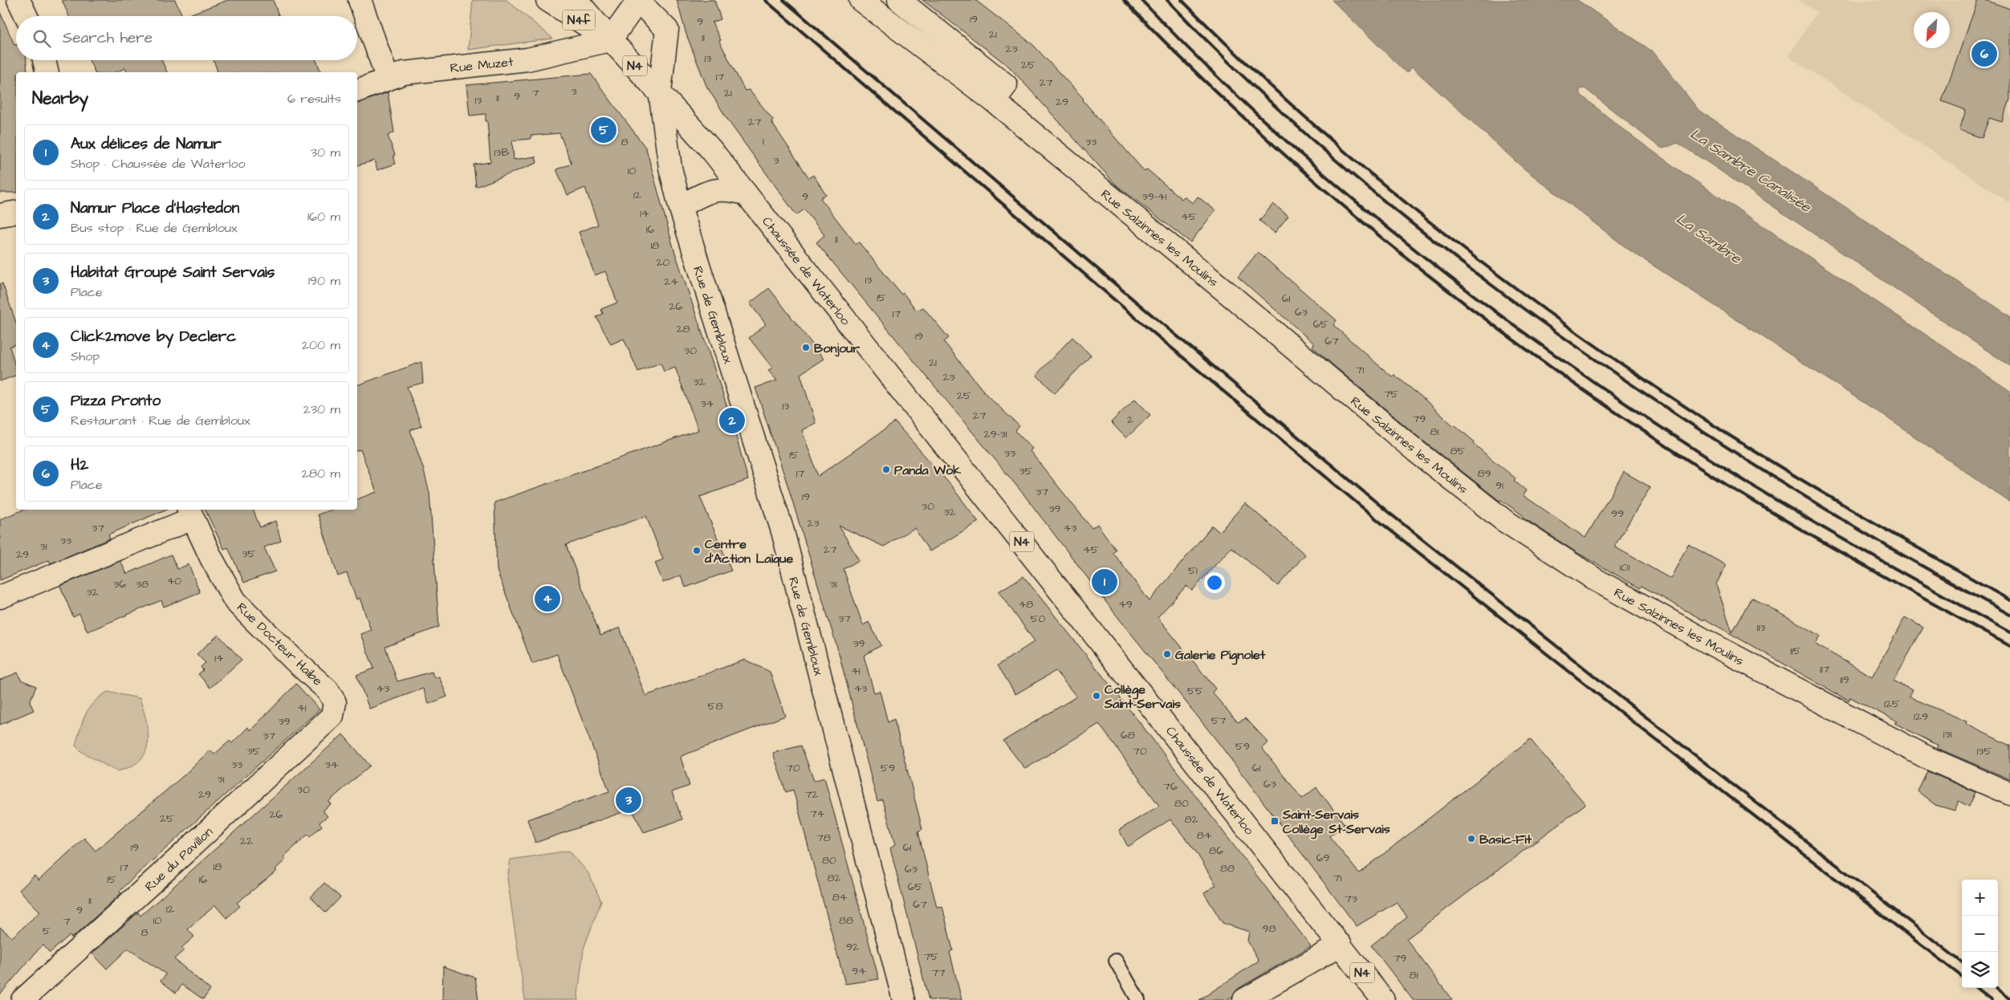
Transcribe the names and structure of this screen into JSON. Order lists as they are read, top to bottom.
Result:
{
  "streets": {
    "street": [
      "N4f",
      "Rue Muzet",
      "N4",
      "Rue Salzinnes les Moulins",
      "Chaussée de Waterloo",
      "Rue de Gembloux",
      "Rue Docteur Haibe",
      "Rue du Pavillon"
    ]
  },
  "crossings": [
    ["N4f", "Rue Muzet"],
    ["N4f", "N4"],
    ["N4f", "Chaussée de Waterloo"],
    ["Rue Muzet", "N4"],
    ["Rue Muzet", "Chaussée de Waterloo"],
    ["N4", "Chaussée de Waterloo"],
    ["Chaussée de Waterloo", "Rue de Gembloux"],
    ["Rue Docteur Haibe", "Rue du Pavillon"]
  ],
  "water": ["La Sambre Canalisée", "La Sambre"],
  "places": {
    "other": [
      "Bonjour",
      "Panda Wok",
      "Centre d'Action Laïque",
      "Galerie Pignolet",
      "Collège Saint-Servais",
      "Basic-Fit"
    ],
    "transit": ["Saint-Servais Collège St-Servais"]
  },
  "house_numbers": [
    "19",
    "9",
    "21",
    "11",
    "23",
    "13",
    "25",
    "17",
    "27",
    "3",
    "7",
    "21",
    "9",
    "11",
    "13",
    "29",
    "27",
    "1",
    "8",
    "33",
    "13B",
    "3",
    "10",
    "12",
    "9",
    "39-41",
    "14",
    "45",
    "16",
    "11",
    "18",
    "20",
    "13",
    "24",
    "15",
    "61",
    "26",
    "63",
    "17",
    "65",
    "28",
    "19",
    "67",
    "30",
    "21",
    "71",
    "23",
    "32",
    "75",
    "25",
    "34",
    "13",
    "27",
    "79",
    "2",
    "81",
    "29-31",
    "85",
    "33",
    "15",
    "35",
    "17",
    "89",
    "91",
    "37",
    "19",
    "30",
    "39",
    "32",
    "99",
    "23",
    "37",
    "43",
    "33",
    "31",
    "27",
    "45",
    "35",
    "29",
    "101",
    "51",
    "40",
    "36",
    "38",
    "31",
    "32",
    "48",
    "49",
    "37",
    "50",
    "113",
    "39",
    "115",
    "14",
    "117",
    "41",
    "119",
    "43",
    "43",
    "55",
    "125",
    "58",
    "41",
    "129",
    "57",
    "39",
    "131",
    "68",
    "37",
    "59",
    "35",
    "70",
    "135",
    "33",
    "34",
    "70",
    "59",
    "61",
    "31",
    "63",
    "76",
    "30",
    "29",
    "72",
    "80",
    "74",
    "26",
    "25",
    "82",
    "84",
    "78",
    "22",
    "19",
    "61",
    "86",
    "69",
    "80",
    "18",
    "17",
    "88",
    "63",
    "82",
    "71",
    "15",
    "16",
    "65",
    "84",
    "73",
    "11",
    "67",
    "12",
    "9",
    "10",
    "88",
    "7",
    "98",
    "5",
    "8",
    "92",
    "75",
    "79",
    "94",
    "77",
    "81"
  ],
  "north": "bottom left",
  "page": {
    "search": "Search here",
    "pins": [
      "6",
      "5",
      "2",
      "1",
      "4",
      "3"
    ],
    "heading": ["Nearby", "6 results"],
    "list": [
      {
        "mark": "1",
        "name": "Aux délices de Namur",
        "note": "Shop · Chaussée de Waterloo",
        "value": "30 m"
      },
      {
        "mark": "2",
        "name": "Namur Place d'Hastedon",
        "note": "Bus stop · Rue de Gembloux",
        "value": "160 m"
      },
      {
        "mark": "3",
        "name": "Habitat Groupé Saint Servais",
        "note": "Place",
        "value": "190 m"
      },
      {
        "mark": "4",
        "name": "Click2move by Declerc",
        "note": "Shop",
        "value": "200 m"
      },
      {
        "mark": "5",
        "name": "Pizza Pronto",
        "note": "Restaurant · Rue de Gembloux",
        "value": "230 m"
      },
      {
        "mark": "6",
        "name": "H2",
        "note": "Place",
        "value": "280 m"
      }
    ],
    "map_buttons": ["+", "−"]
  }
}
